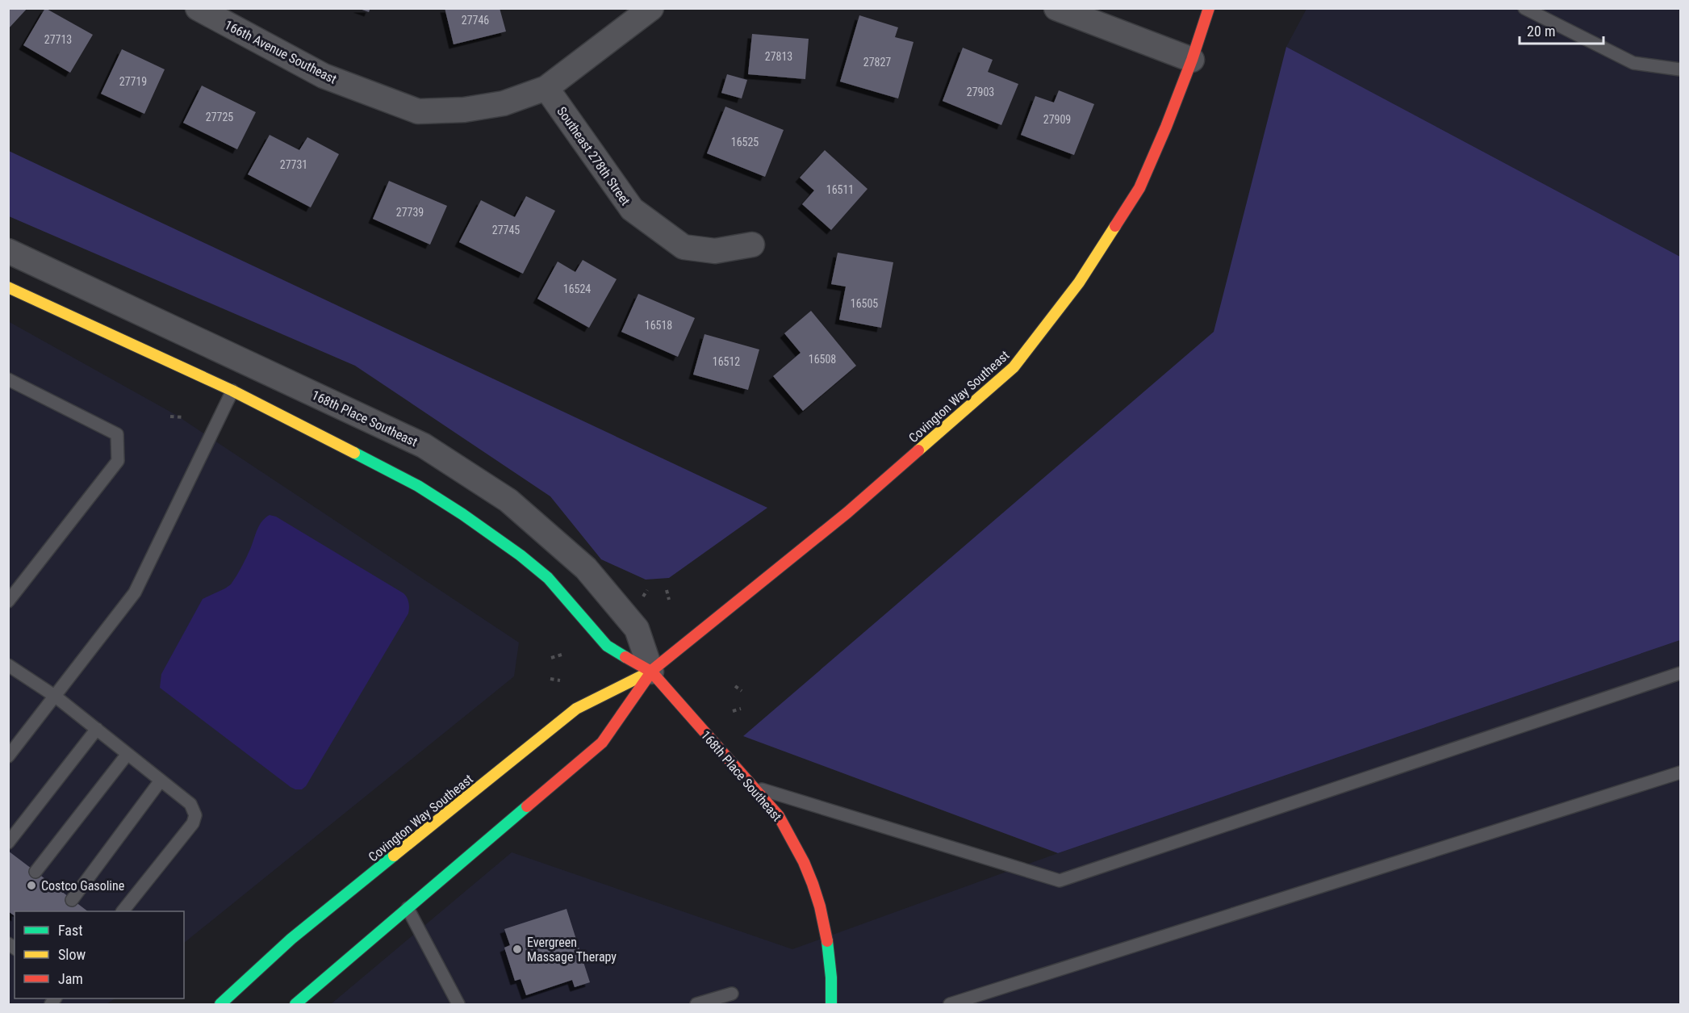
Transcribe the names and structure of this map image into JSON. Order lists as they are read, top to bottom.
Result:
{
  "streets": {
    "street": [
      "166th Avenue Southeast",
      "Southeast 278th Street",
      "Covington Way Southeast",
      "168th Place Southeast"
    ]
  },
  "crossings": [
    ["166th Avenue Southeast", "Southeast 278th Street"],
    ["Covington Way Southeast", "168th Place Southeast"]
  ],
  "places": ["Costco Gasoline", "Evergreen Massage Therapy"],
  "house_numbers": [
    "27746",
    "27713",
    "27813",
    "27827",
    "27719",
    "27903",
    "27725",
    "27909",
    "16525",
    "27731",
    "16511",
    "27739",
    "27745",
    "16524",
    "16505",
    "16518",
    "16508",
    "16512"
  ],
  "legend": ["Fast", "Slow", "Jam"],
  "scale_bar": "20 m"
}
